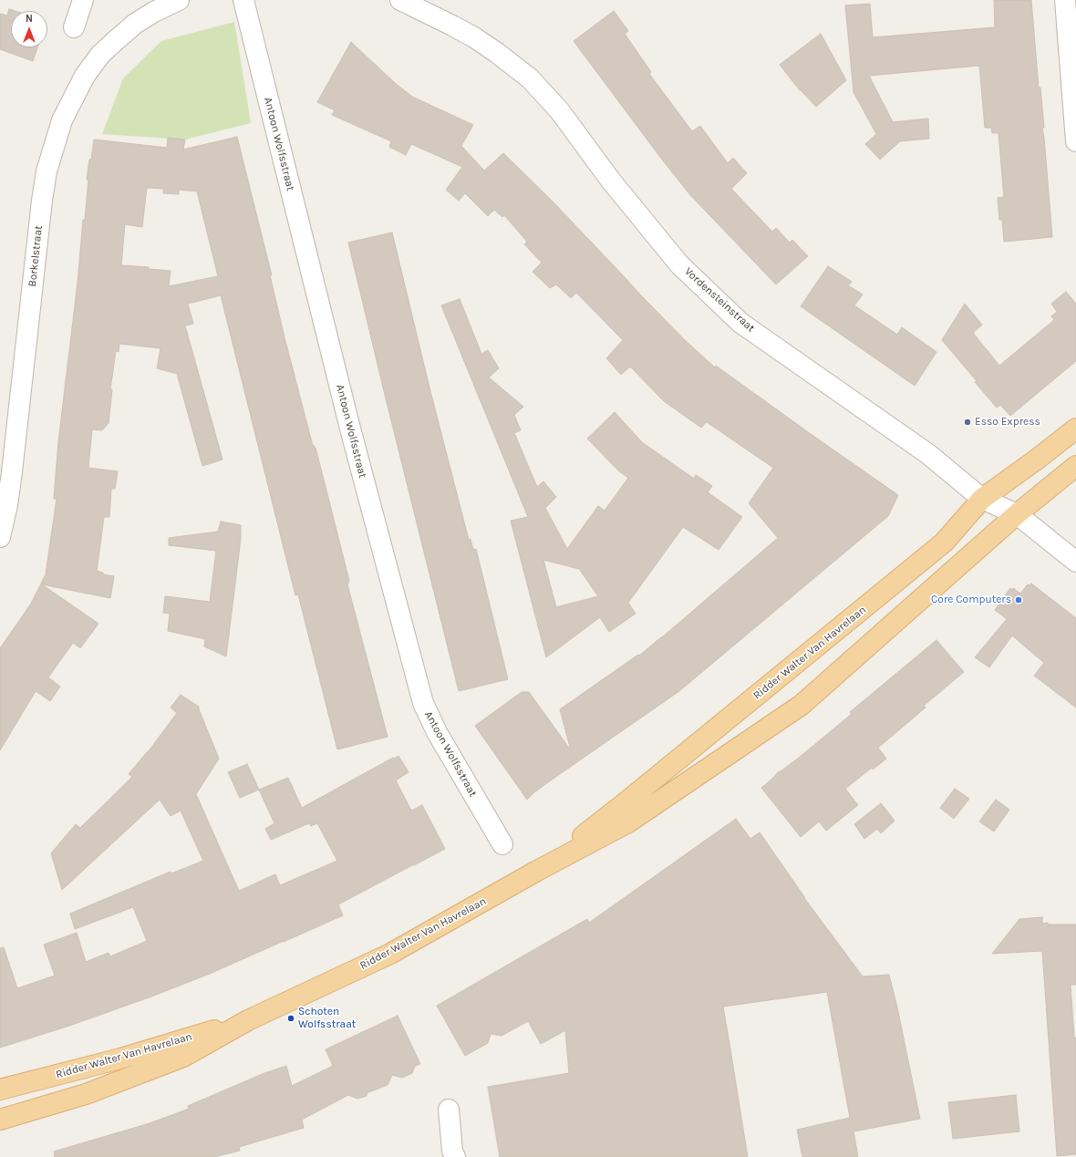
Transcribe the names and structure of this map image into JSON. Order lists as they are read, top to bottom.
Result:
{
  "streets": {
    "main road": ["Ridder Walter Van Havrelaan"],
    "street": ["Antoon Wolfsstraat", "Borkelstraat", "Vordensteinstraat"]
  },
  "crossings": [
    ["Vordensteinstraat", "Ridder Walter Van Havrelaan"]
  ],
  "places": ["Esso Express", "Core Computers", "Schoten Wolfsstraat"],
  "north": "top"
}
